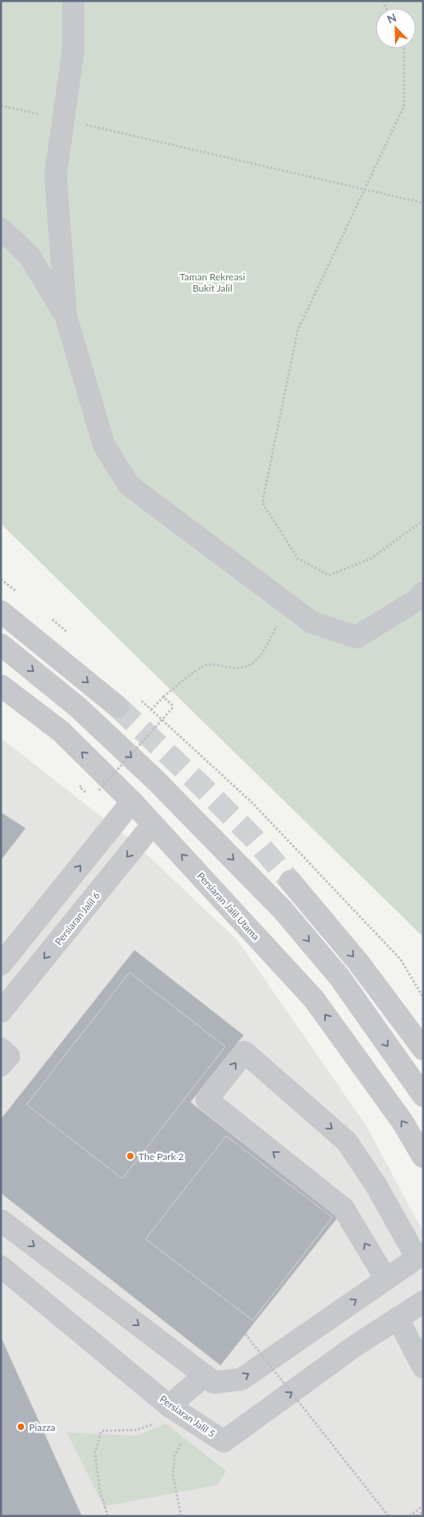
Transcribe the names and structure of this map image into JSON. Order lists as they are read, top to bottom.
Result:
{
  "streets": {
    "street": ["Persiaran Jalil Utama", "Persiaran Jalil 6", "Persiaran Jalil 5"]
  },
  "crossings": [
    ["Persiaran Jalil Utama", "Persiaran Jalil 6"]
  ],
  "parks": ["Taman Rekreasi Bukit Jalil"],
  "places": ["The Park 2", "Piazza"],
  "north": "top left"
}
